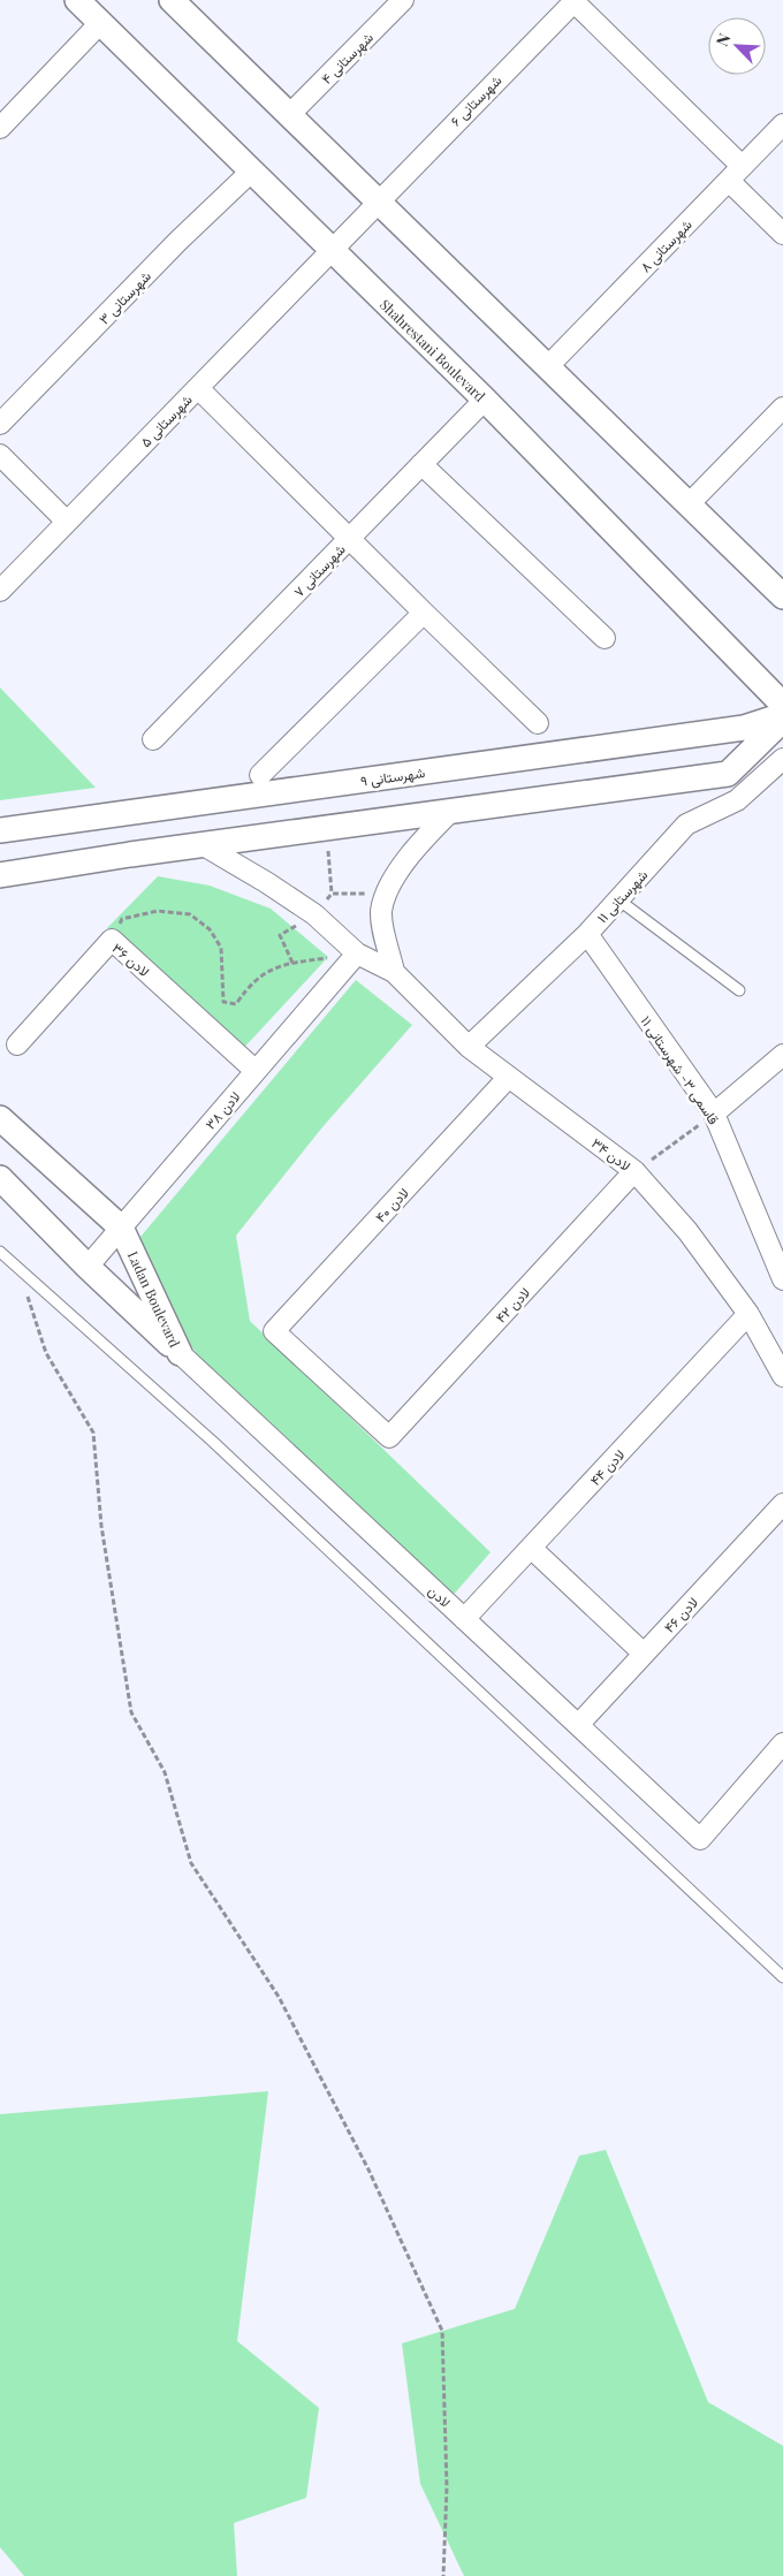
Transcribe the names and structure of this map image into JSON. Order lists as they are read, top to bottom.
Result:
{
  "streets": {
    "street": [
      "شهرستانی ۴",
      "شهرستانی ۶",
      "شهرستانی ۸",
      "شهرستانی ۳",
      "Shahrestani Boulevard",
      "شهرستانی ۵",
      "شهرستانی ۷",
      "شهرستانی ۹",
      "شهرستانی ۱۱",
      "لادن ۳۶",
      "قاسمی ۳- شهرستانی ۱۱",
      "لادن ۳۸",
      "لادن ۳۴",
      "لادن ۴۰",
      "Ladan Boulevard",
      "لادن ۴۲",
      "لادن ۴۴",
      "لادن",
      "لادن ۴۶"
    ]
  },
  "crossings": [
    ["شهرستانی ۶", "Shahrestani Boulevard"],
    ["شهرستانی ۶", "شهرستانی ۵"],
    ["شهرستانی ۳", "Shahrestani Boulevard"],
    ["Shahrestani Boulevard", "شهرستانی ۵"],
    ["Shahrestani Boulevard", "شهرستانی ۷"],
    ["شهرستانی ۱۱", "قاسمی ۳- شهرستانی ۱۱"],
    ["شهرستانی ۱۱", "لادن ۳۴"],
    ["لادن ۳۶", "لادن ۳۸"],
    ["لادن ۳۸", "لادن ۳۴"],
    ["لادن ۳۸", "Ladan Boulevard"],
    ["لادن ۳۴", "لادن ۴۰"],
    ["لادن ۳۴", "لادن ۴۲"],
    ["لادن ۳۴", "لادن ۴۴"],
    ["لادن ۴۰", "لادن ۴۲"],
    ["Ladan Boulevard", "لادن"],
    ["لادن ۴۴", "لادن"],
    ["لادن", "لادن ۴۶"]
  ],
  "north": "top left"
}
